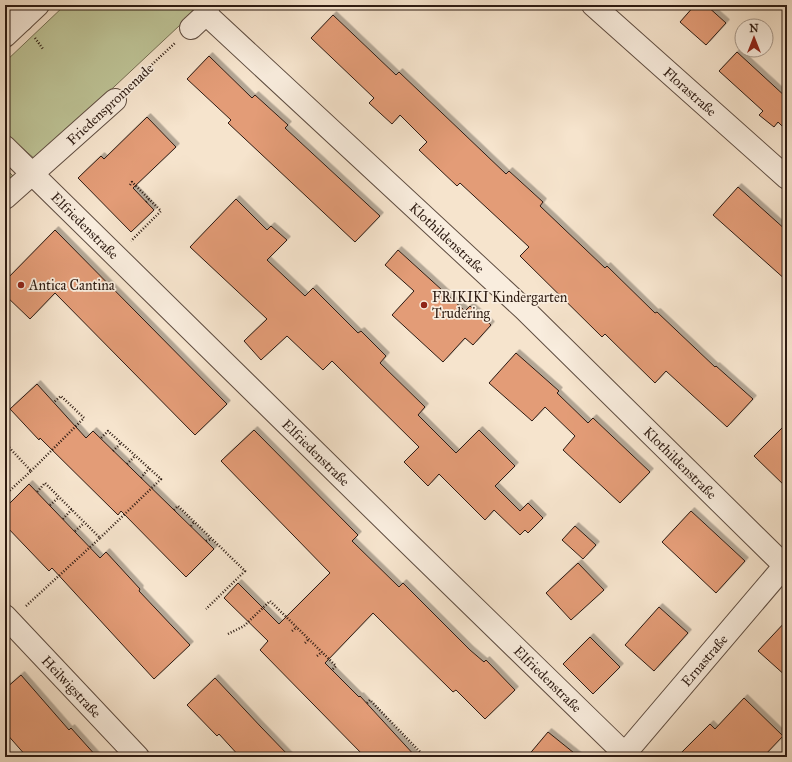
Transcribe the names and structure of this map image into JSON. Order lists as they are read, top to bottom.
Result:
{
  "streets": {
    "street": [
      "Florastraße",
      "Friedenspromenade",
      "Elfriedenstraße",
      "Klothildenstraße",
      "Ernastraße",
      "Heilwigstraße"
    ]
  },
  "crossings": [
    ["Friedenspromenade", "Elfriedenstraße"],
    ["Friedenspromenade", "Klothildenstraße"],
    ["Elfriedenstraße", "Ernastraße"],
    ["Klothildenstraße", "Ernastraße"]
  ],
  "places": ["Antica Cantina", "FRIKIKI Kindergarten Trudering"],
  "north": "top"
}
